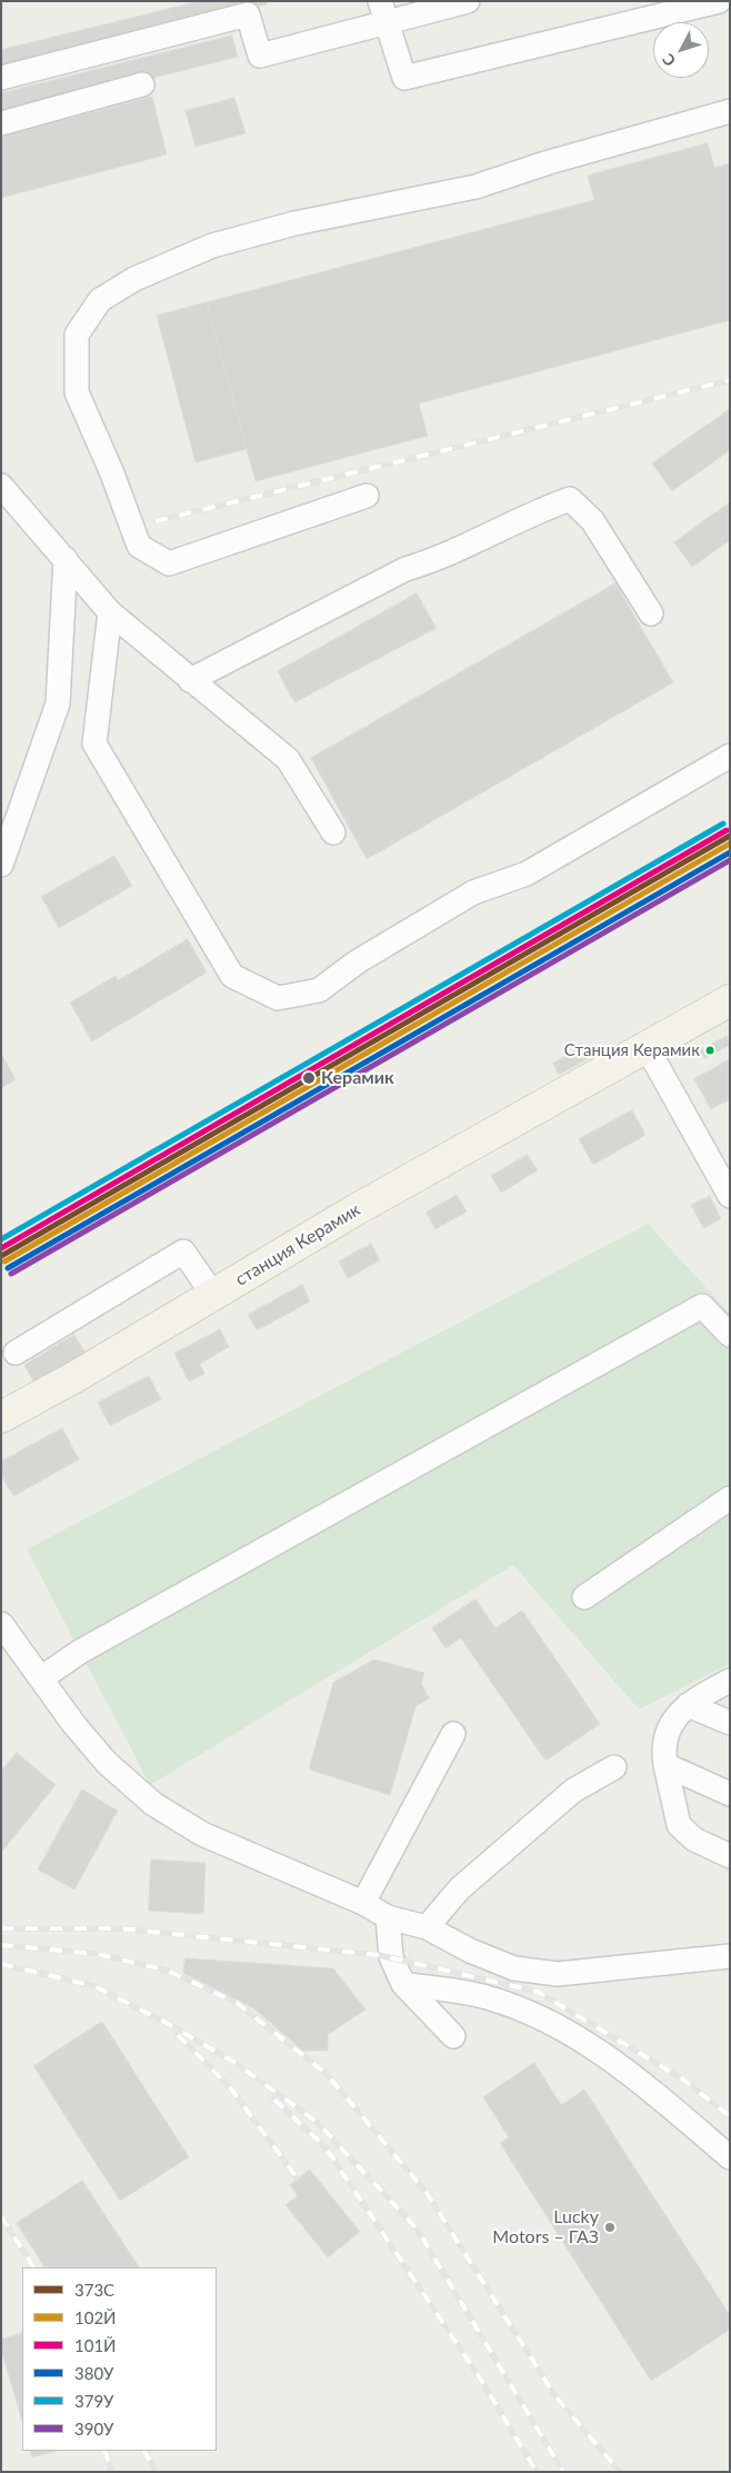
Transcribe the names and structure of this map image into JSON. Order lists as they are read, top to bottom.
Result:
{
  "streets": {
    "main road": ["станция Керамик"]
  },
  "places": ["Станция Керамик", "Керамик", "Lucky Motors – ГАЗ"],
  "lines": [
    "transit line 379У",
    "transit line 101Й",
    "transit line 373C",
    "transit line 102Й",
    "transit line 380У",
    "transit line 390У"
  ],
  "legend": [
    "373C",
    "102Й",
    "101Й",
    "380У",
    "379У",
    "390У"
  ],
  "north": "bottom left"
}
